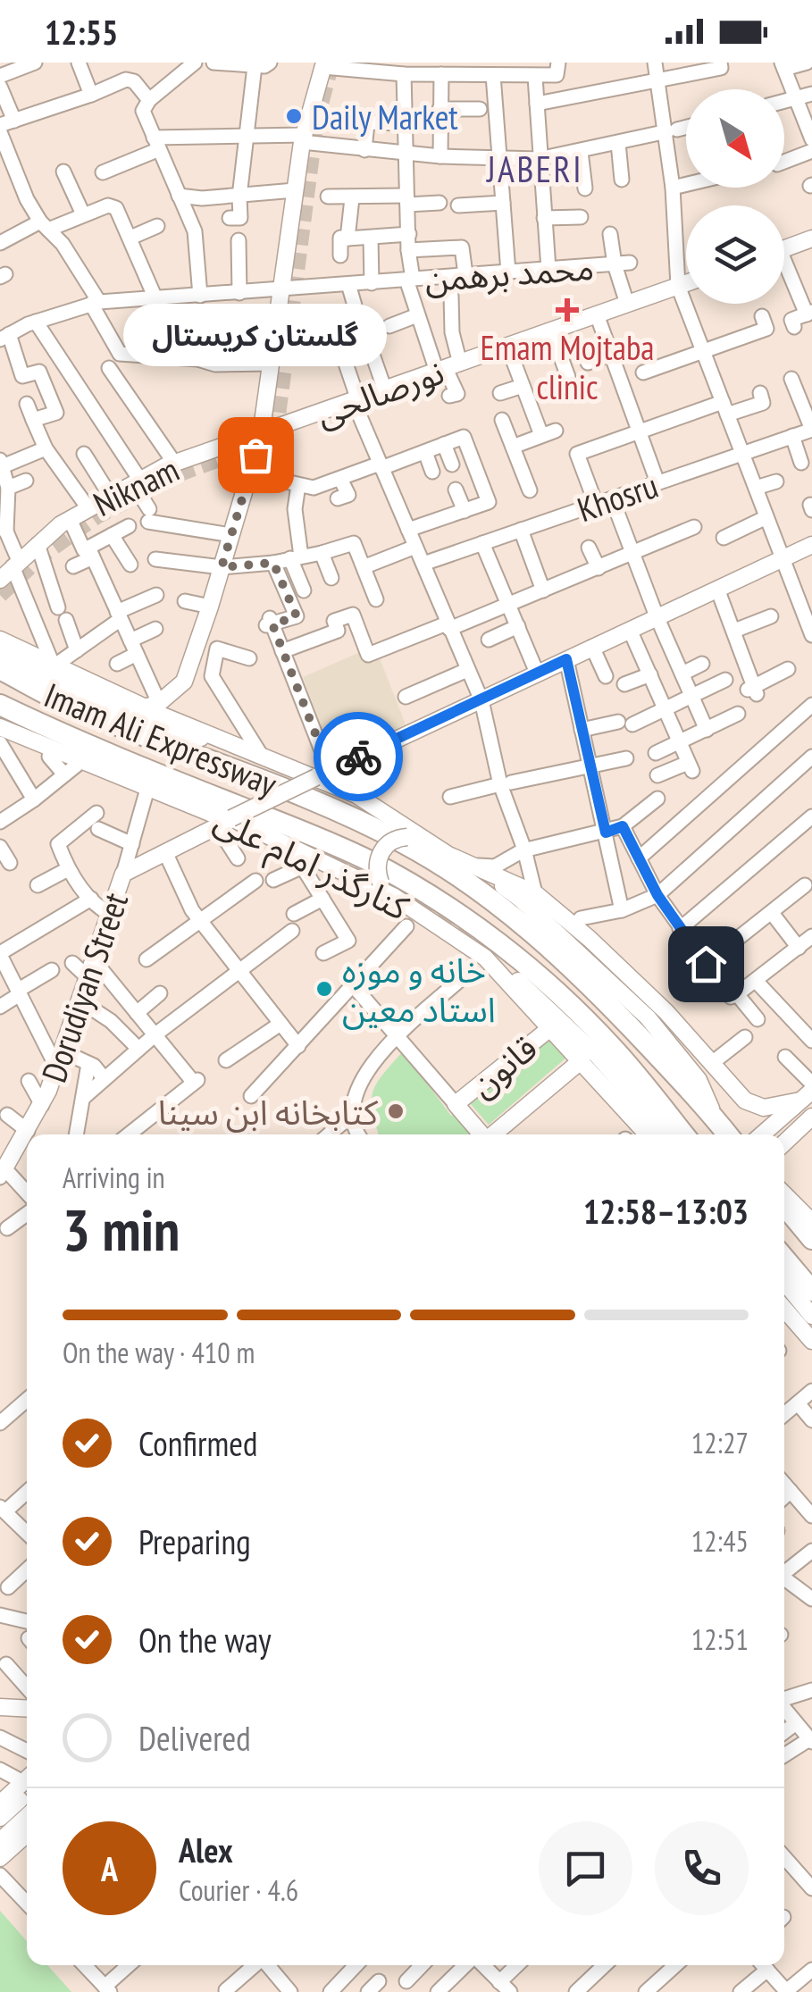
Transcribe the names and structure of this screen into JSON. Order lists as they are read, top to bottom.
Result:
{
  "streets": {
    "highway": ["Imam Ali Expressway"],
    "main road": [
      "نورصالحی",
      "Niknam",
      "کنارگذر امام علی",
      "Dorudiyan Street",
      "قانون"
    ],
    "street": ["محمد برهمن", "Khosru"]
  },
  "crossings": [
    ["نورصالحی", "Niknam"],
    ["کنارگذر امام علی", "Dorudiyan Street"],
    ["کنارگذر امام علی", "قانون"]
  ],
  "districts": ["JABERI"],
  "places": {
    "other": [
      "Daily Market",
      "گلستان کریستال",
      "خانه و موزه استاد معین",
      "کتابخانه ابن سینا"
    ],
    "health": ["Emam Mojtaba clinic"]
  },
  "north": "bottom right",
  "page": {
    "status": "12:55",
    "bubble": "گلستان کریستال",
    "heading": ["3 min", "Arriving in", "12:58–13:03"],
    "panel": ["Alex", "Courier · 4.6"],
    "bar": "On the way · 410 m",
    "list": [
      ["Confirmed", "12:27"],
      ["Preparing", "12:45"],
      ["On the way", "12:51"],
      "Delivered"
    ],
    "round": "A"
  }
}
